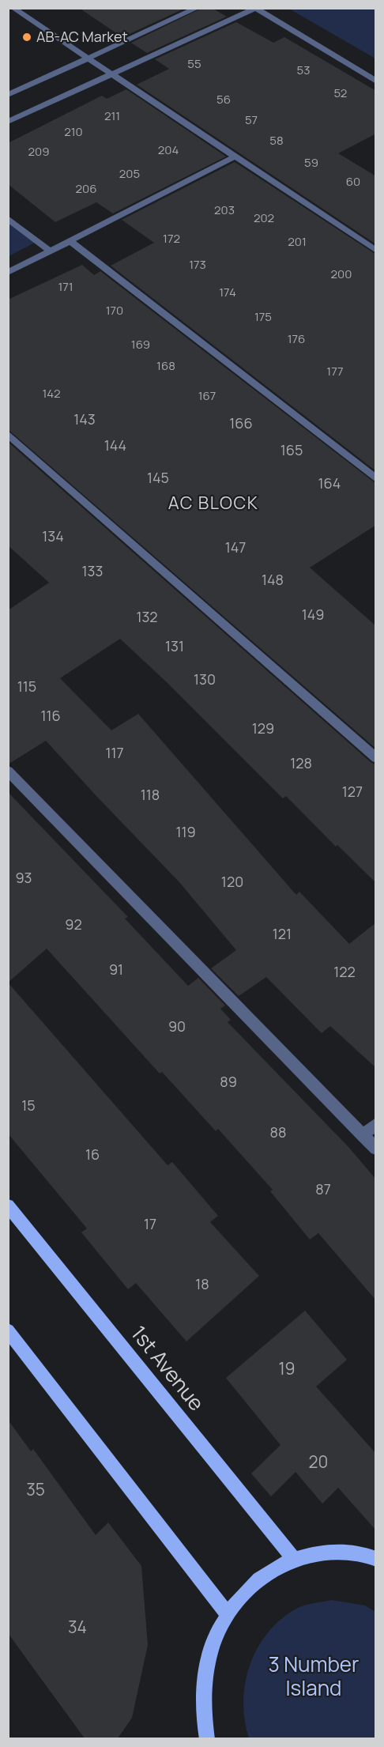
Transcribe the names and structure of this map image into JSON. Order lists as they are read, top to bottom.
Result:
{
  "streets": {
    "main road": ["1st Avenue"]
  },
  "districts": ["AC BLOCK"],
  "parks": ["3 Number Island"],
  "places": ["AB-AC Market"],
  "house_numbers": [
    "55",
    "53",
    "52",
    "56",
    "211",
    "57",
    "210",
    "58",
    "204",
    "209",
    "59",
    "205",
    "60",
    "206",
    "203",
    "202",
    "172",
    "201",
    "173",
    "200",
    "171",
    "174",
    "170",
    "175",
    "176",
    "169",
    "168",
    "177",
    "142",
    "167",
    "143",
    "166",
    "144",
    "165",
    "145",
    "164",
    "134",
    "147",
    "133",
    "148",
    "149",
    "132",
    "131",
    "130",
    "115",
    "116",
    "129",
    "117",
    "128",
    "127",
    "118",
    "119",
    "93",
    "120",
    "92",
    "121",
    "91",
    "122",
    "90",
    "89",
    "15",
    "88",
    "16",
    "87",
    "17",
    "18",
    "19",
    "20",
    "35",
    "34"
  ]
}
